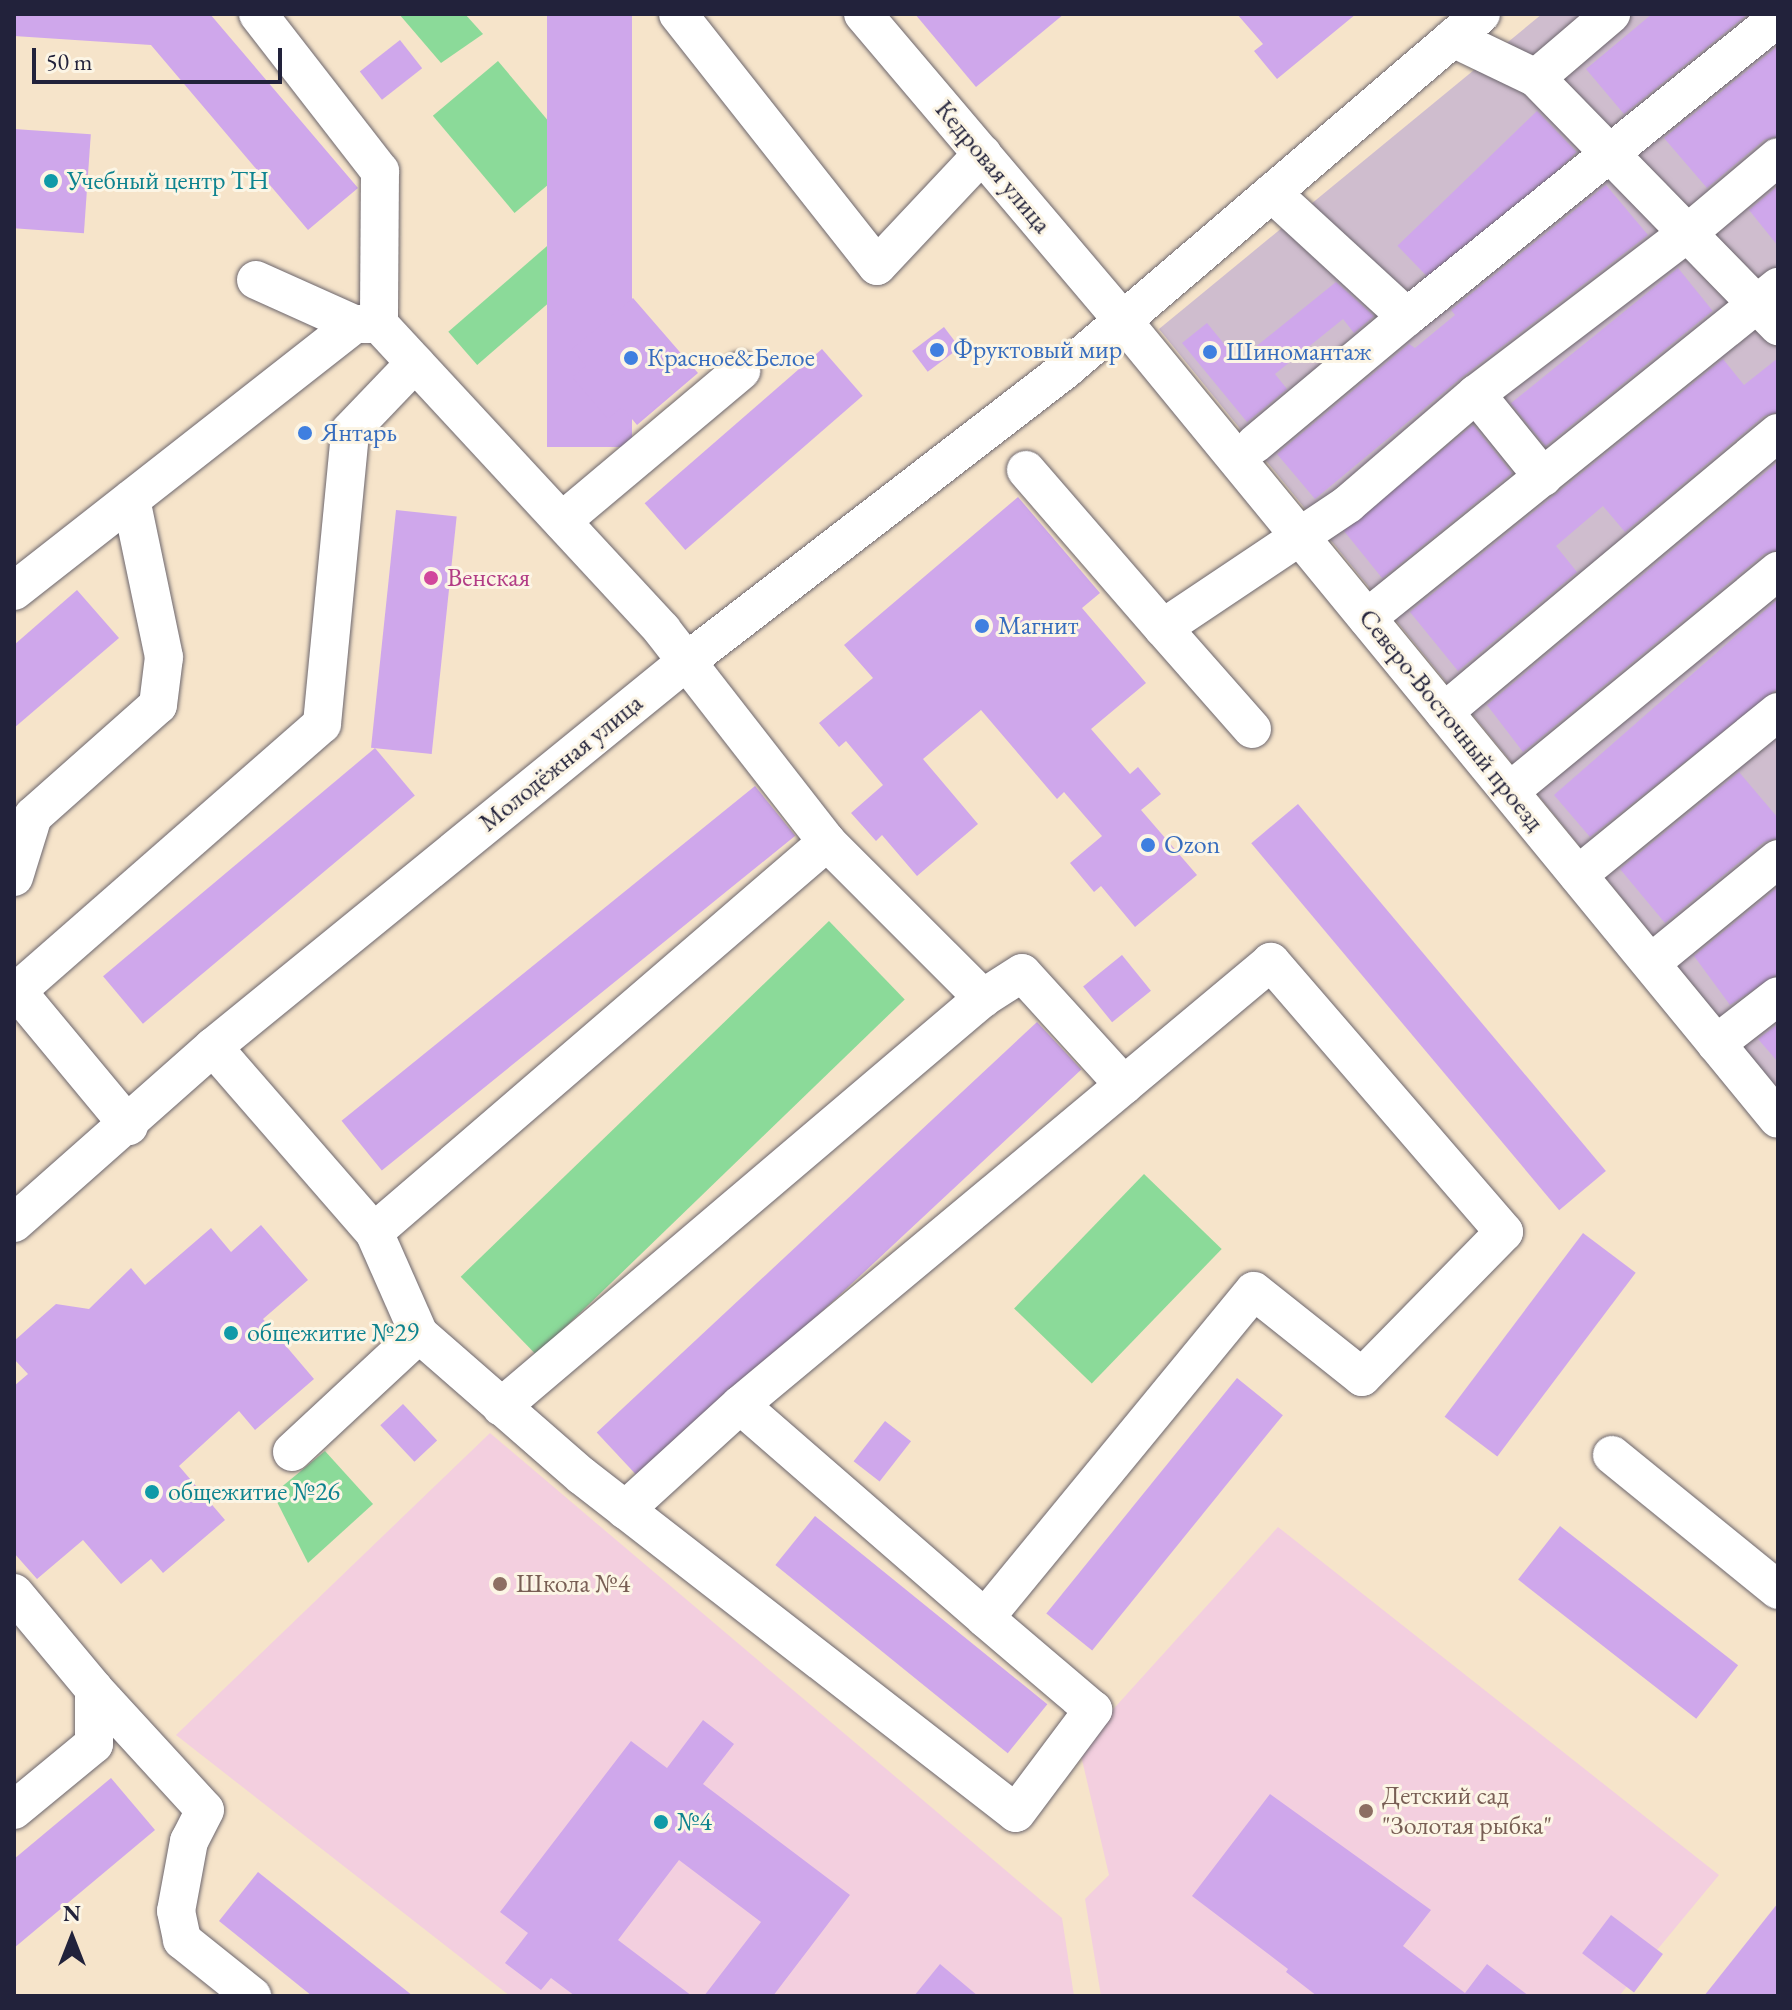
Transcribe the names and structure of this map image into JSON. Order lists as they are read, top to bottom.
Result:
{
  "streets": {
    "street": ["Кедровая улица", "Северо-Восточный проезд", "Молодёжная улица"]
  },
  "crossings": [
    ["Кедровая улица", "Северо-Восточный проезд"],
    ["Кедровая улица", "Молодёжная улица"],
    ["Северо-Восточный проезд", "Молодёжная улица"]
  ],
  "places": [
    "Учебный центр ТН",
    "Фруктовый мир",
    "Шиномантаж",
    "Красное&Белое",
    "Янтарь",
    "Венская",
    "Магнит",
    "Ozon",
    "общежитие №29",
    "общежитие №26",
    "Школа №4",
    "Детский сад \"Золотая рыбка\"",
    "№4"
  ],
  "scale_bar": "50 m",
  "north": "top"
}
